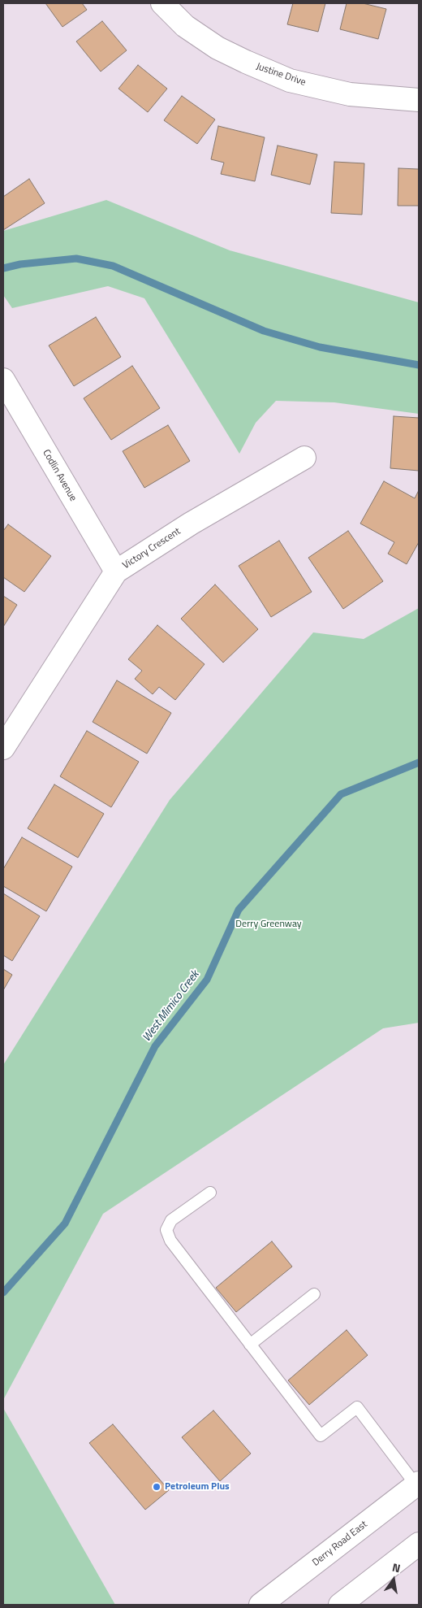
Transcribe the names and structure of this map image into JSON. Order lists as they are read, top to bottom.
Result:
{
  "streets": {
    "street": [
      "Justine Drive",
      "Codlin Avenue",
      "Victory Crescent",
      "Derry Road East"
    ]
  },
  "crossings": [
    ["Codlin Avenue", "Victory Crescent"]
  ],
  "water": ["West Mimico Creek"],
  "parks": ["Derry Greenway"],
  "places": ["Petroleum Plus"],
  "north": "top"
}
